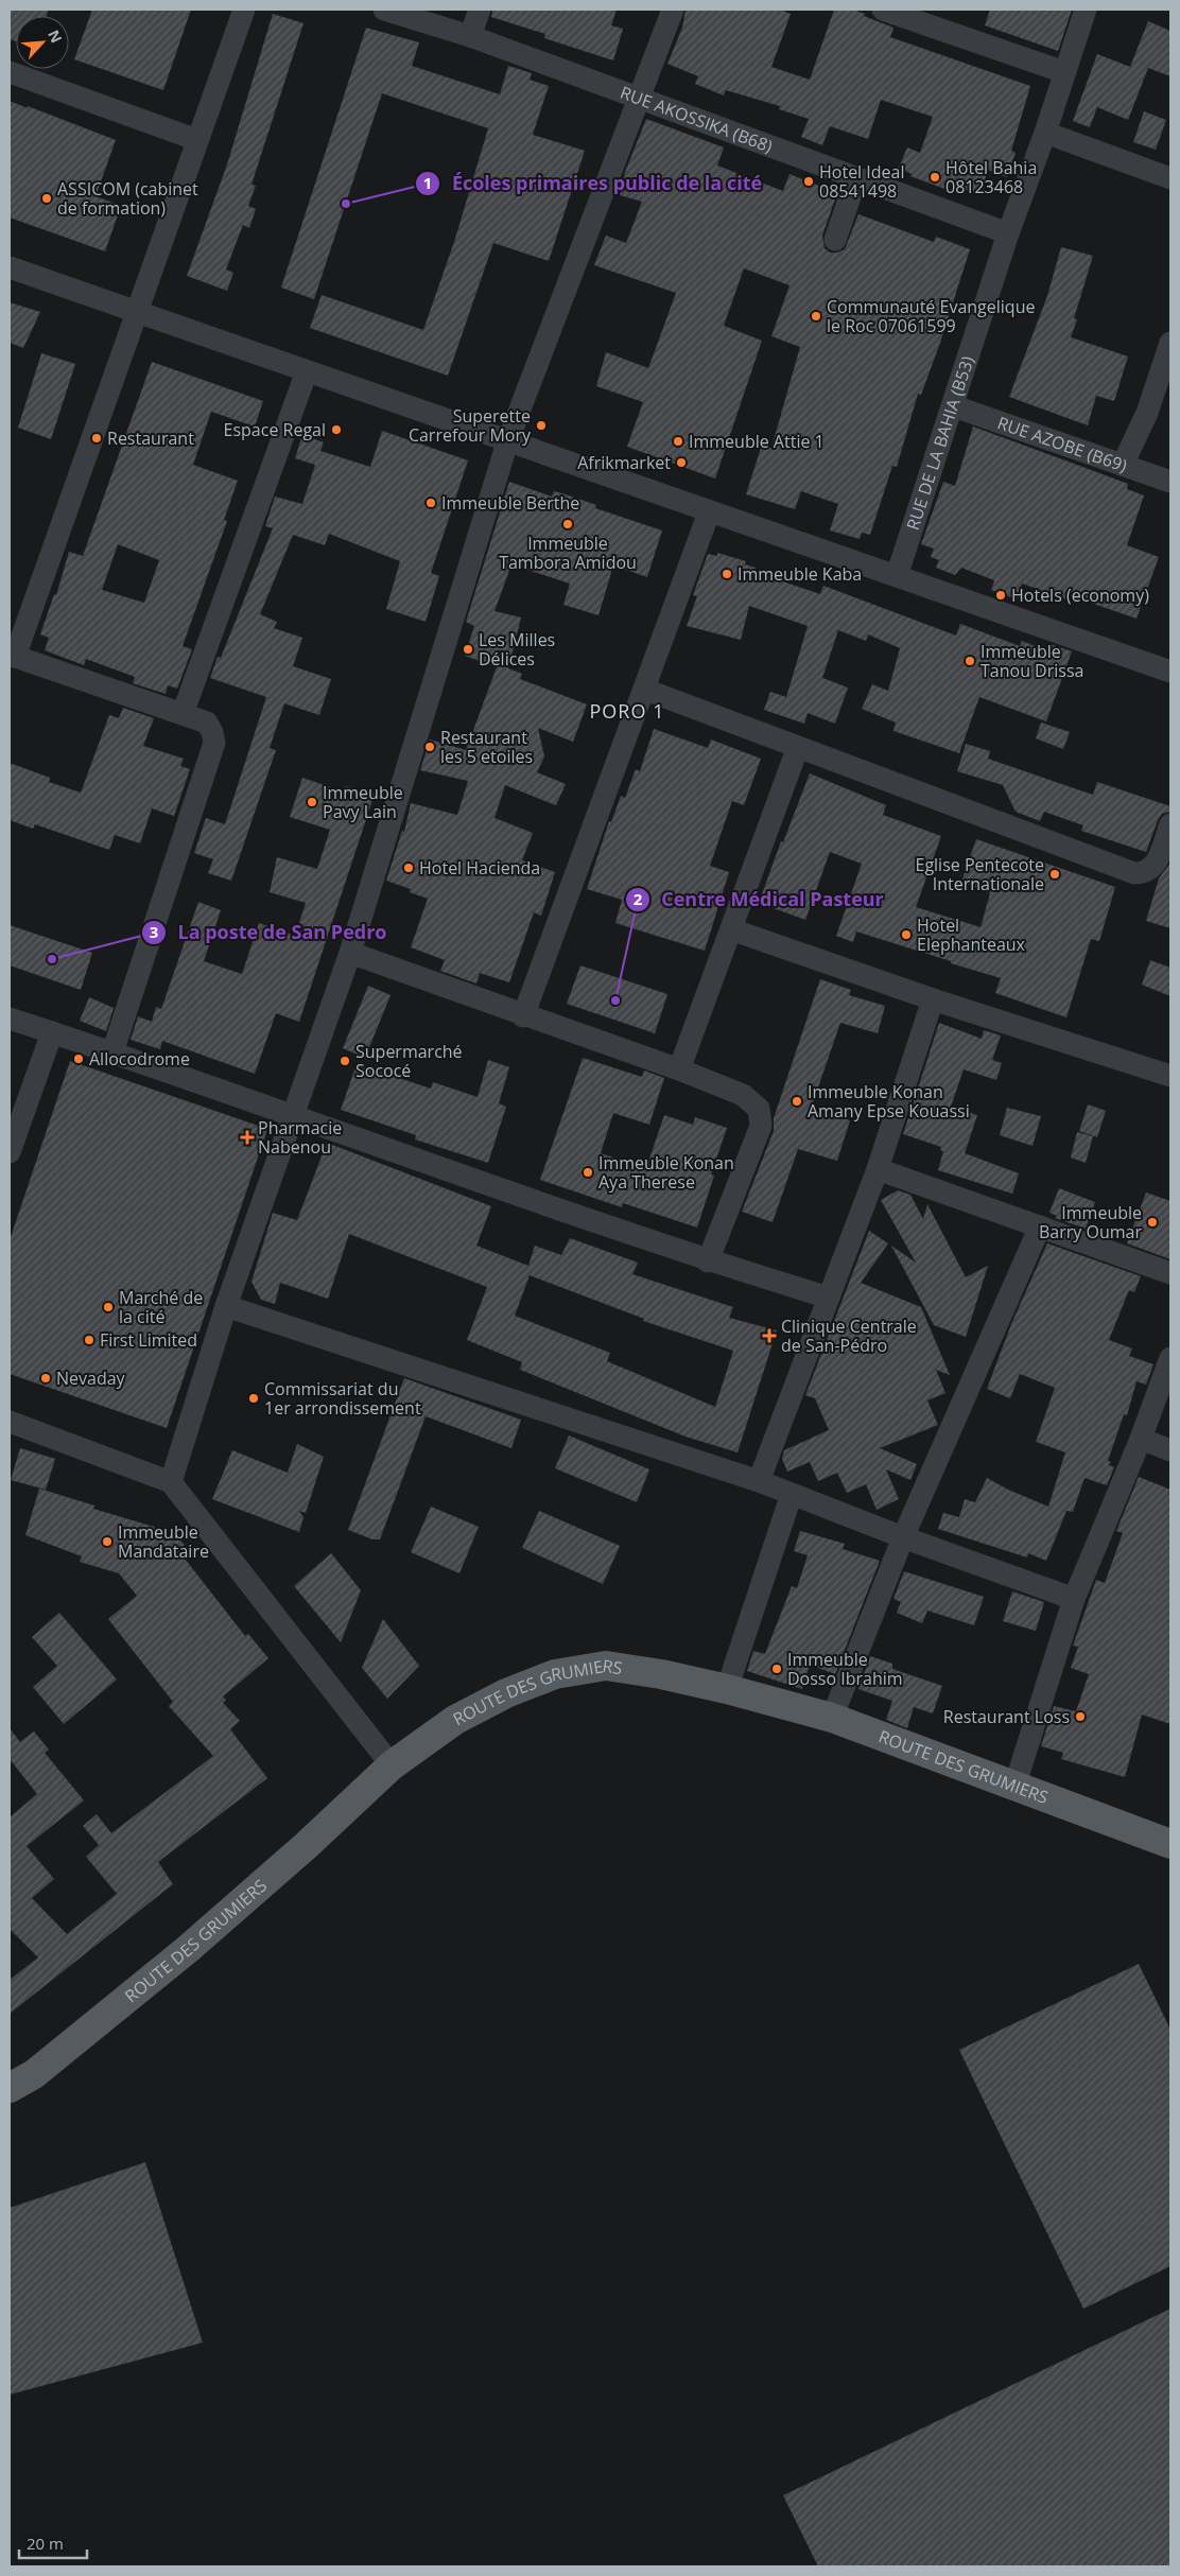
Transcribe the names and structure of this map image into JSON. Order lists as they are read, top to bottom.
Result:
{
  "streets": {
    "main road": ["ROUTE DES GRUMIERS"],
    "street": ["RUE AKOSSIKA (B68)", "RUE DE LA BAHIA (B53)", "RUE AZOBE (B69)"]
  },
  "crossings": [
    ["RUE AKOSSIKA (B68)", "RUE DE LA BAHIA (B53)"],
    ["RUE DE LA BAHIA (B53)", "RUE AZOBE (B69)"]
  ],
  "districts": ["PORO 1"],
  "places": {
    "other": [
      "Hôtel Bahia 08123468",
      "Hotel Ideal 08541498",
      "ASSICOM (cabinet de formation)",
      "Écoles primaires public de la cité",
      "Communauté Evangelique le Roc 07061599",
      "Superette Carrefour Mory",
      "Espace Regal",
      "Restaurant",
      "Immeuble Attie 1",
      "Afrikmarket",
      "Immeuble Berthe",
      "Immeuble Tambora Amidou",
      "Immeuble Kaba",
      "Hotels (economy)",
      "Les Milles Délices",
      "Immeuble Tanou Drissa",
      "Restaurant les 5 etoiles",
      "Immeuble Pavy Lain",
      "Hotel Hacienda",
      "Eglise Pentecote Internationale",
      "Hotel Elephanteaux",
      "La poste de San Pedro",
      "Centre Médical Pasteur",
      "Allocodrome",
      "Supermarché Sococé",
      "Immeuble Konan Amany Epse Kouassi",
      "Immeuble Konan Aya Therese",
      "Immeuble Barry Oumar",
      "Marché de la cité",
      "First Limited",
      "Nevaday",
      "Commissariat du 1er arrondissement",
      "Immeuble Mandataire",
      "Immeuble Dosso Ibrahim",
      "Restaurant Loss"
    ],
    "health": ["Pharmacie Nabenou", "Clinique Centrale de San-Pédro"]
  },
  "scale_bar": "20 m",
  "north": "top right"
}
